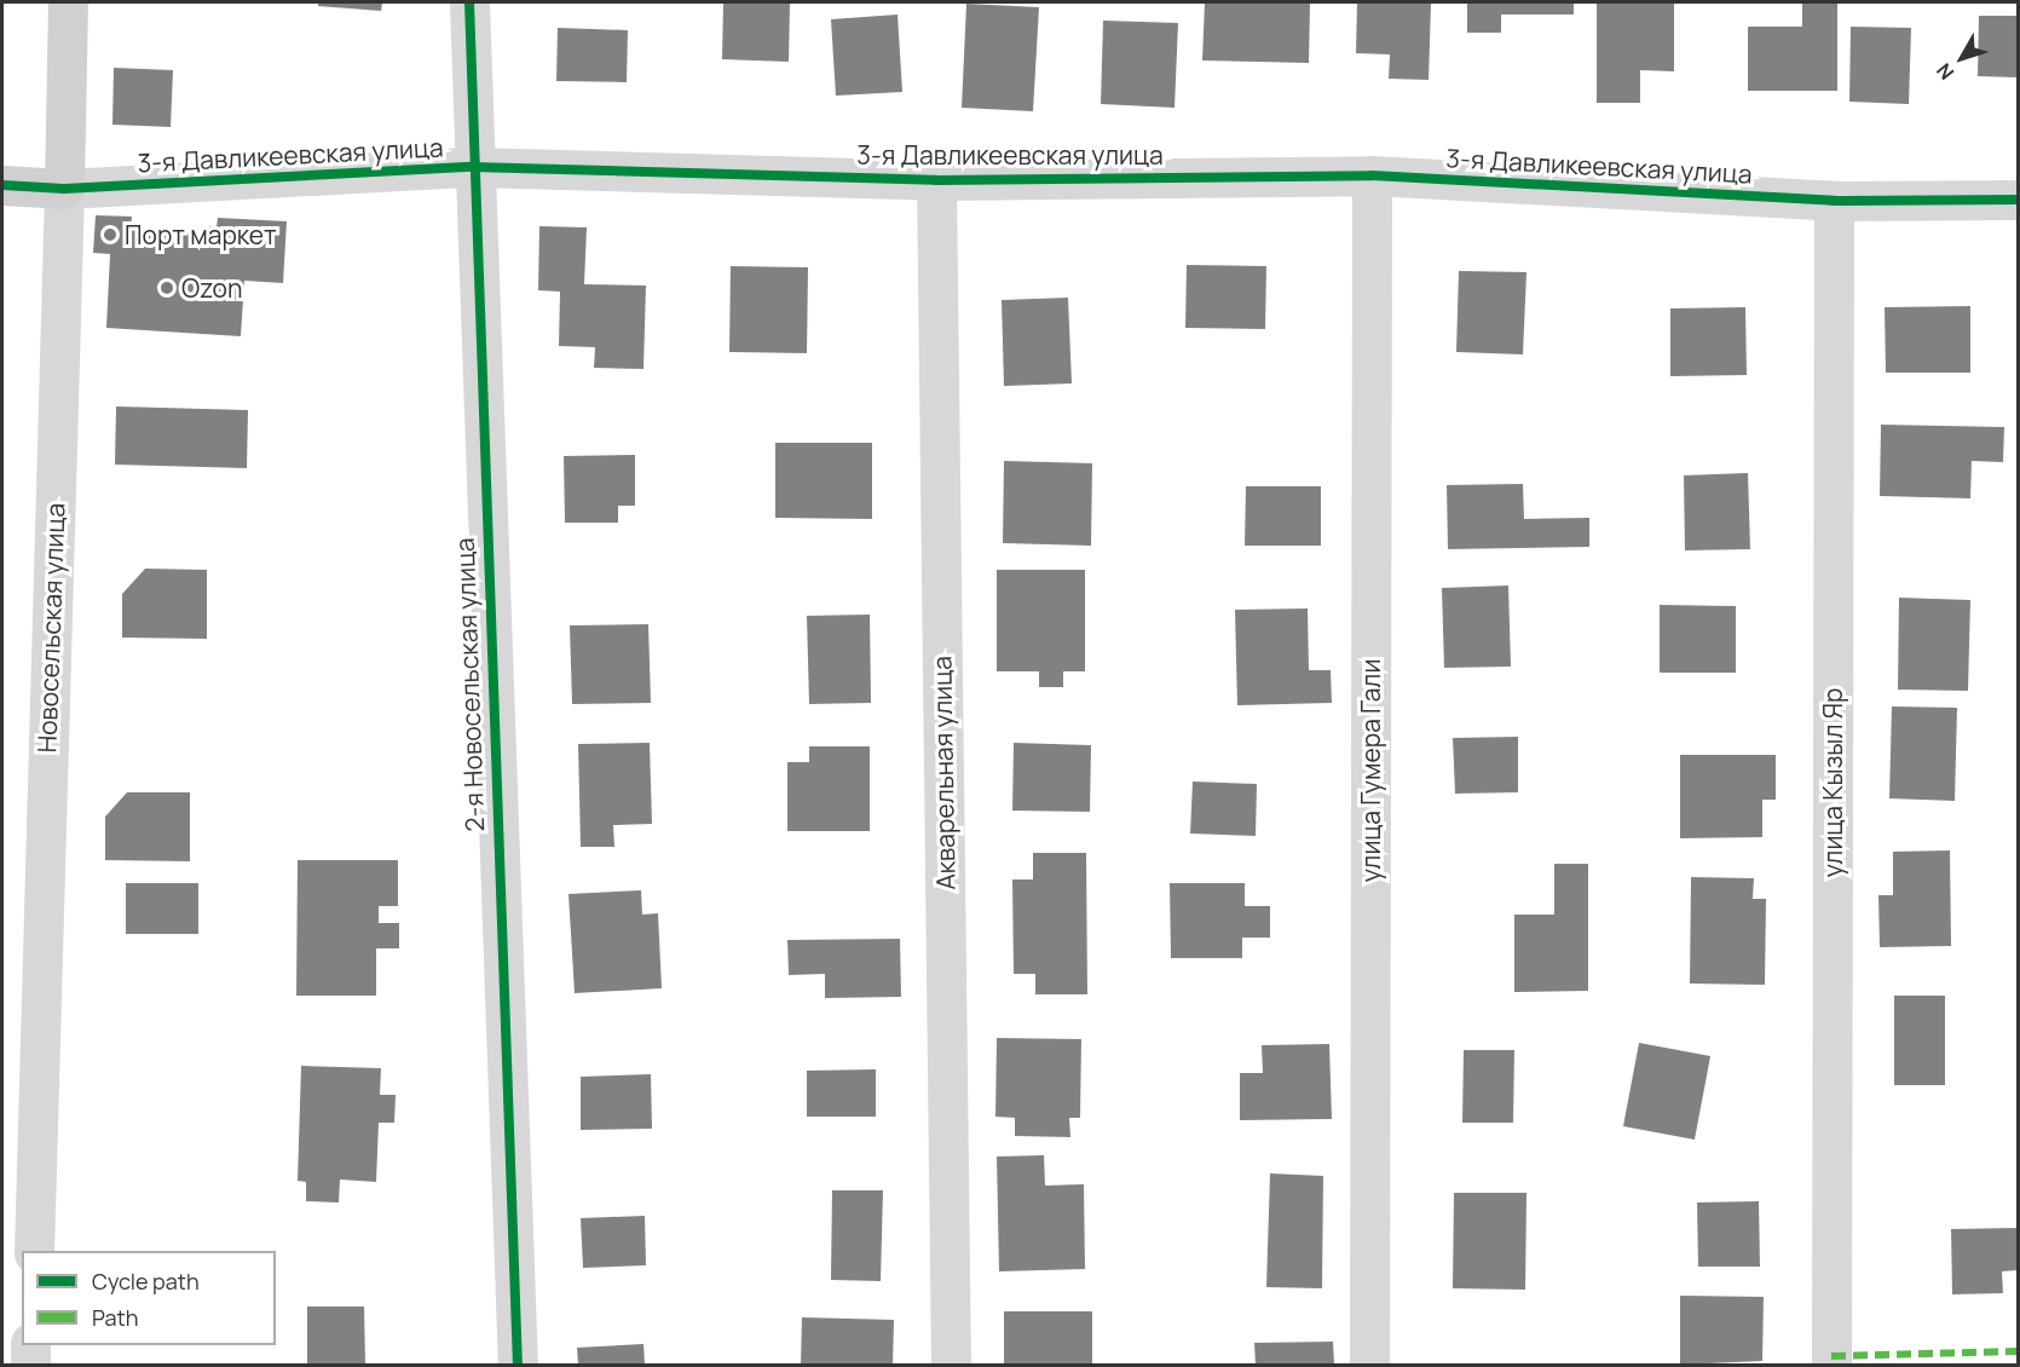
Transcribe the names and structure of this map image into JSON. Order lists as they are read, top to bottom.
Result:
{
  "streets": {
    "street": [
      "3-я Давликеевская улица",
      "Новосельская улица",
      "2-я Новосельская улица",
      "улица Гумера Гали",
      "Акварельная улица",
      "улица Кызыл Яр"
    ]
  },
  "crossings": [
    ["3-я Давликеевская улица", "Новосельская улица"],
    ["3-я Давликеевская улица", "2-я Новосельская улица"],
    ["3-я Давликеевская улица", "улица Гумера Гали"],
    ["3-я Давликеевская улица", "Акварельная улица"],
    ["3-я Давликеевская улица", "улица Кызыл Яр"]
  ],
  "places": ["Порт маркет", "Ozon"],
  "legend": ["Cycle path", "Path"],
  "north": "bottom left"
}
